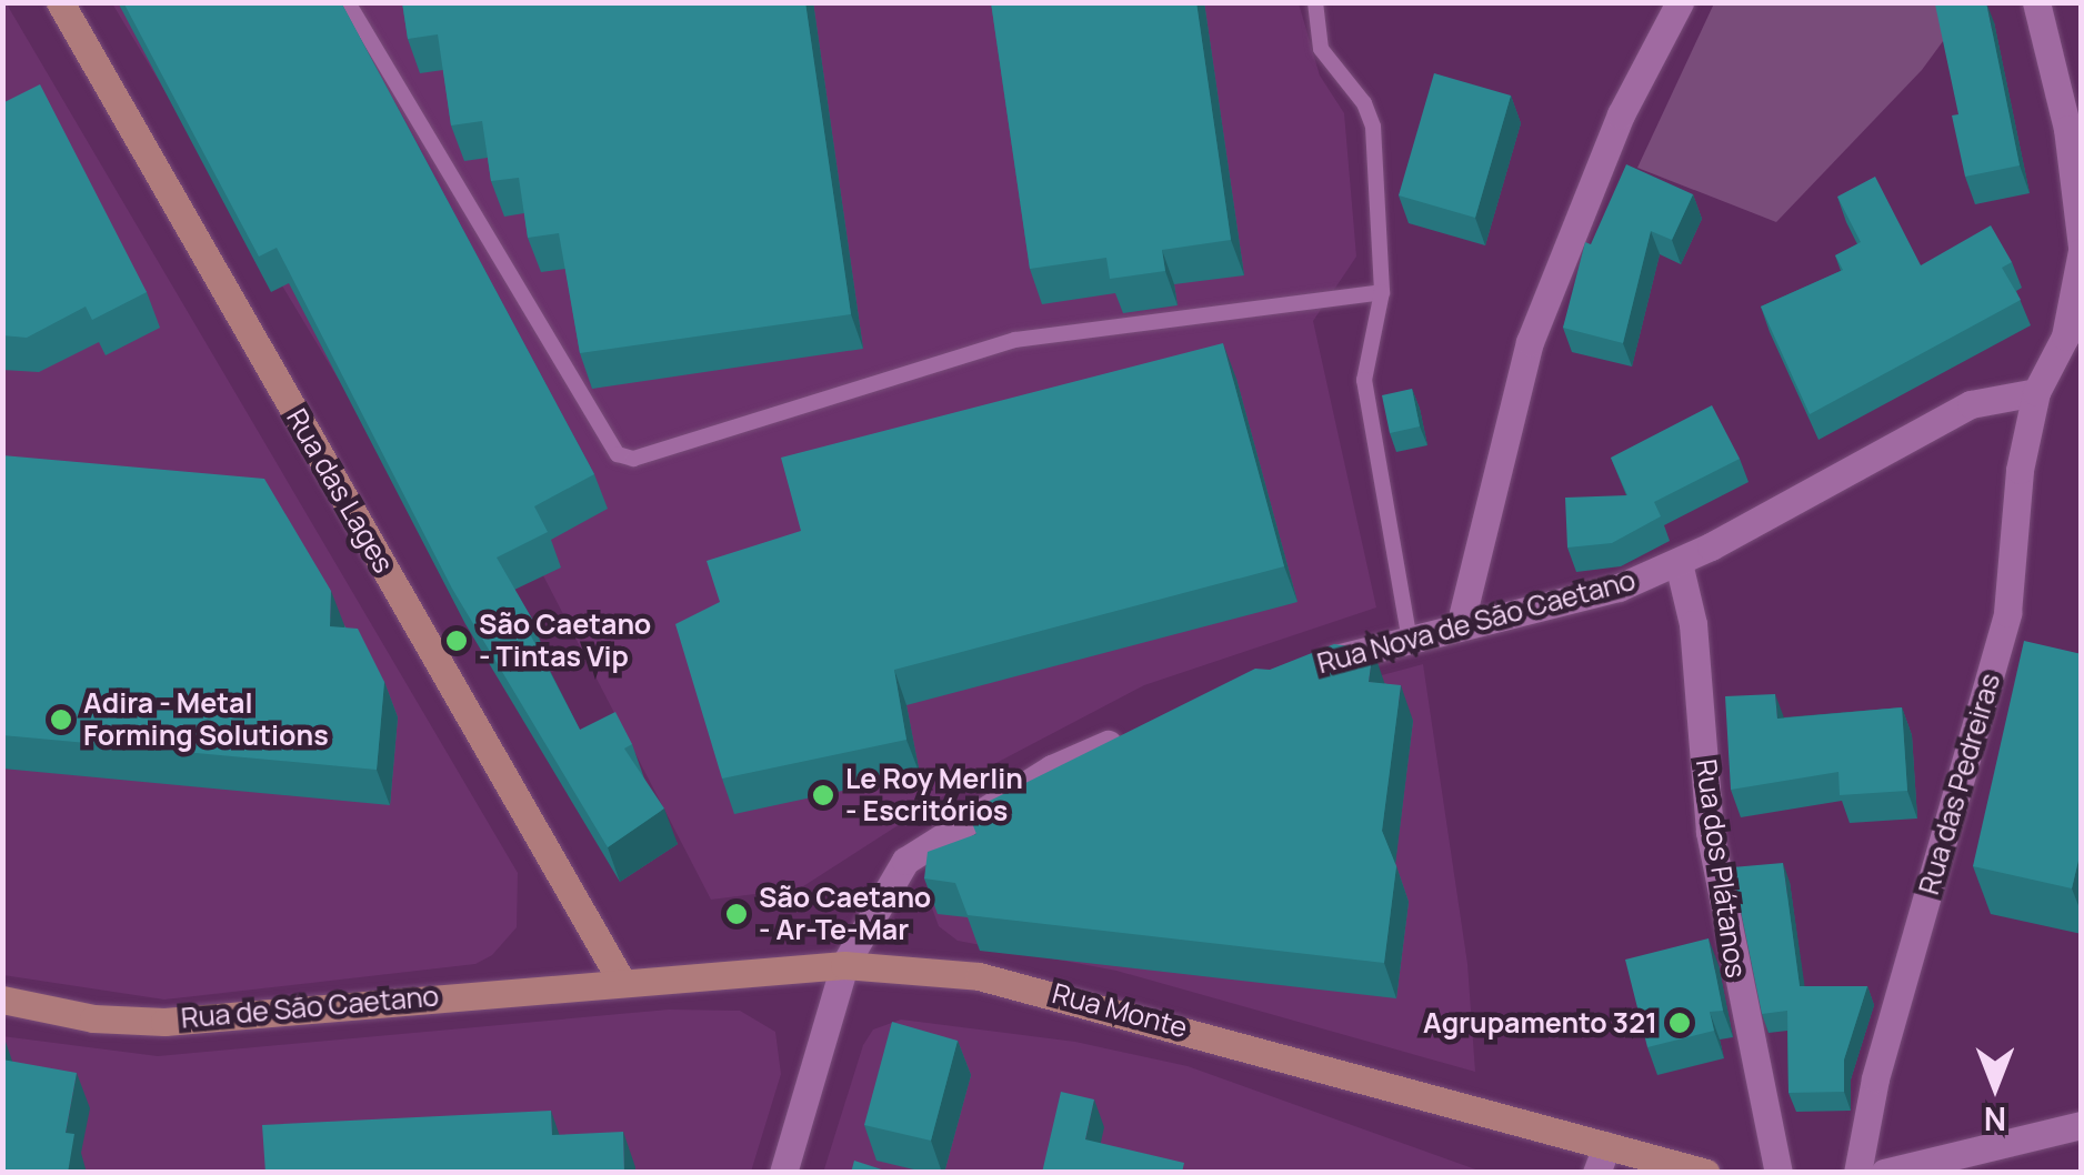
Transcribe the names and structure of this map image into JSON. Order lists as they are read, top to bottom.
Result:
{
  "streets": {
    "main road": ["Rua das Lages", "Rua de São Caetano", "Rua Monte"],
    "street": ["Rua Nova de São Caetano", "Rua das Pedreiras", "Rua dos Plátanos"]
  },
  "crossings": [
    ["Rua das Lages", "Rua de São Caetano"],
    ["Rua das Lages", "Rua Monte"],
    ["Rua Nova de São Caetano", "Rua das Pedreiras"],
    ["Rua Nova de São Caetano", "Rua dos Plátanos"],
    ["Rua de São Caetano", "Rua Monte"]
  ],
  "places": [
    "São Caetano - Tintas Vip",
    "Adira - Metal Forming Solutions",
    "Le Roy Merlin - Escritórios",
    "São Caetano - Ar-Te-Mar",
    "Agrupamento 321"
  ],
  "north": "bottom"
}
